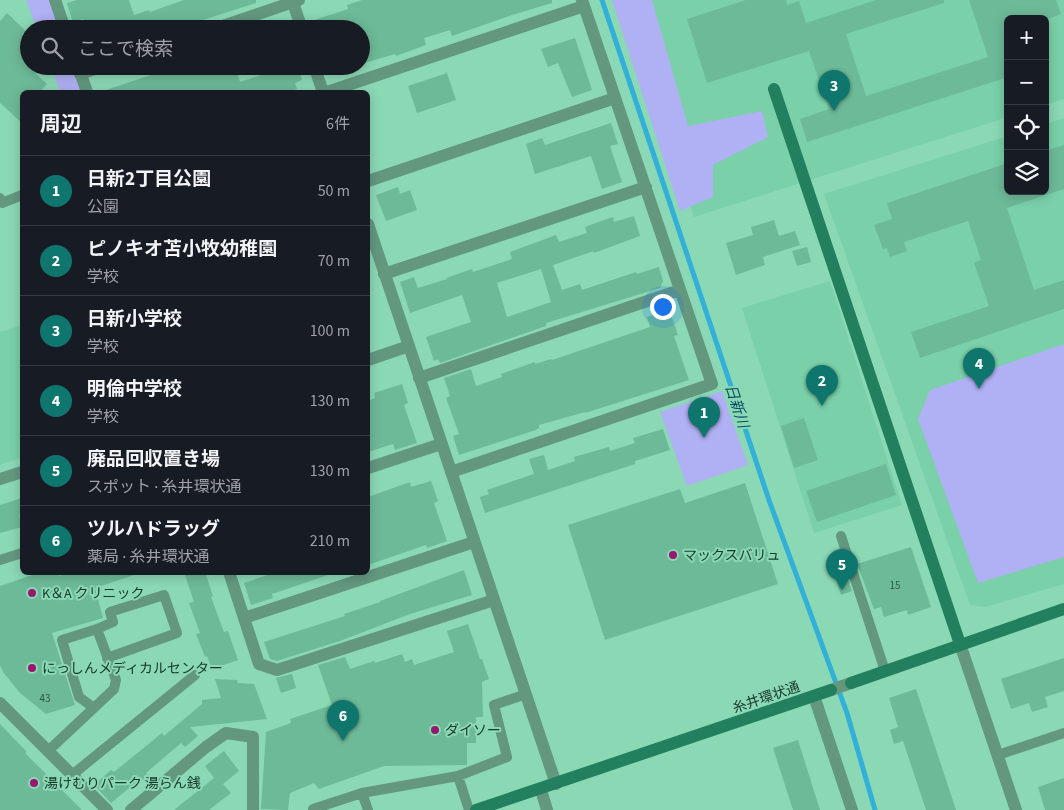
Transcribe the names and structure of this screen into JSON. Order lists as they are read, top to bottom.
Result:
{
  "streets": {
    "street": ["糸井環状通"]
  },
  "water": ["日新川"],
  "places": [
    "マックスバリュ",
    "K＆A クリニック",
    "にっしんメディカルセンター",
    "ダイソー",
    "湯けむりパーク 湯らん銭"
  ],
  "house_numbers": ["15", "43"],
  "page": {
    "map_buttons": ["+", "−"],
    "search": "ここで検索",
    "pins": [
      "3",
      "4",
      "2",
      "1",
      "5",
      "6"
    ],
    "heading": ["周辺", "6件"],
    "list": [
      {
        "mark": "1",
        "name": "日新2丁目公園",
        "note": "公園",
        "value": "50 m"
      },
      {
        "mark": "2",
        "name": "ピノキオ苫小牧幼稚園",
        "note": "学校",
        "value": "70 m"
      },
      {
        "mark": "3",
        "name": "日新小学校",
        "note": "学校",
        "value": "100 m"
      },
      {
        "mark": "4",
        "name": "明倫中学校",
        "note": "学校",
        "value": "130 m"
      },
      {
        "mark": "5",
        "name": "廃品回収置き場",
        "note": "スポット · 糸井環状通",
        "value": "130 m"
      },
      {
        "mark": "6",
        "name": "ツルハドラッグ",
        "note": "薬局 · 糸井環状通",
        "value": "210 m"
      }
    ]
  }
}
